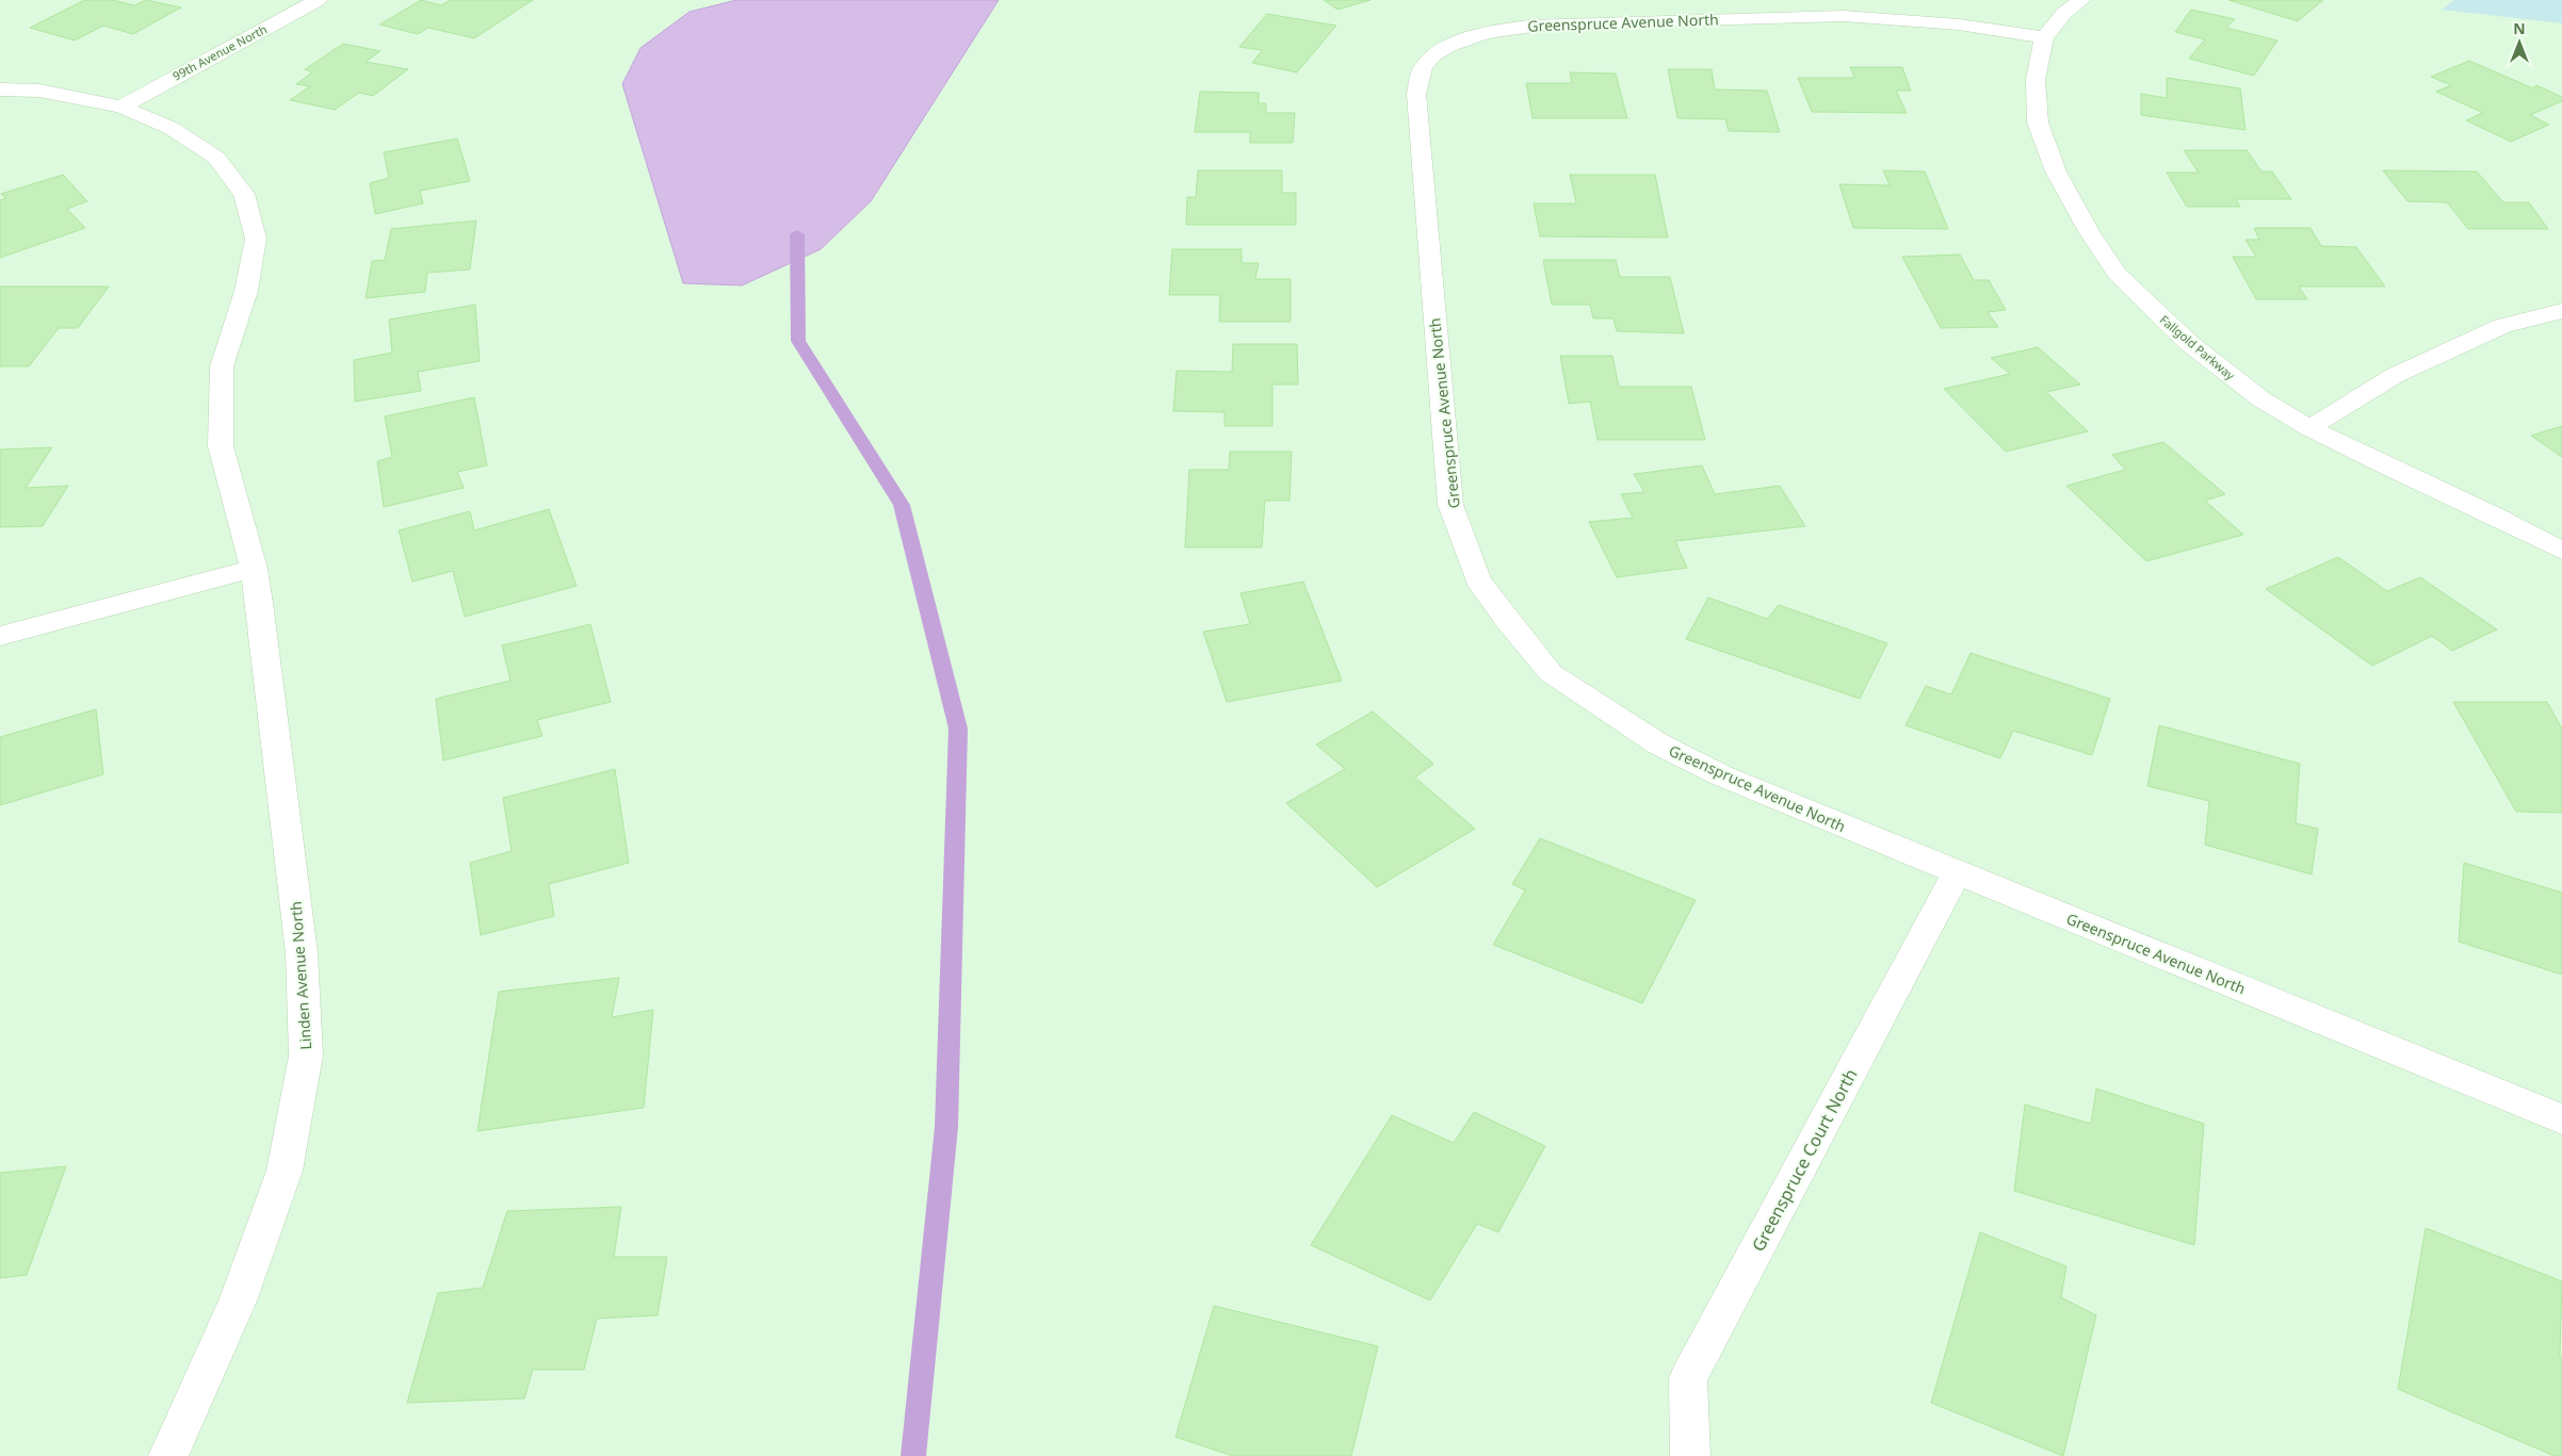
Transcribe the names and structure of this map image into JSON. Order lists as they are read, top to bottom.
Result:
{
  "streets": {
    "street": [
      "Greenspruce Avenue North",
      "99th Avenue North",
      "Fallgold Parkway",
      "Linden Avenue North",
      "Greenspruce Court North"
    ]
  },
  "crossings": [
    ["Greenspruce Avenue North", "Fallgold Parkway"],
    ["Greenspruce Avenue North", "Greenspruce Court North"],
    ["99th Avenue North", "Linden Avenue North"]
  ],
  "north": "top"
}
